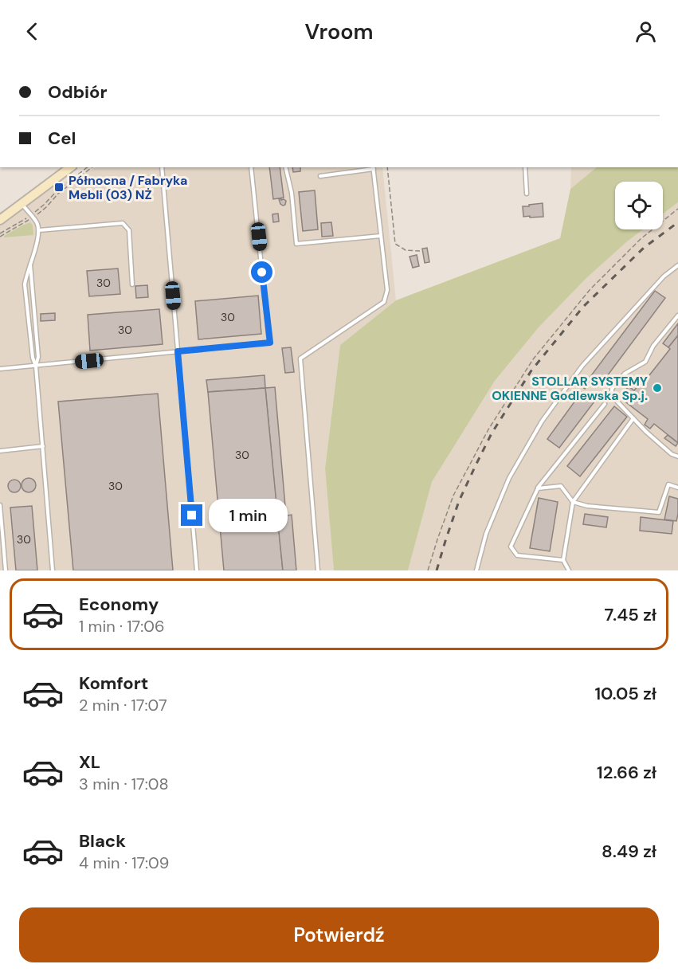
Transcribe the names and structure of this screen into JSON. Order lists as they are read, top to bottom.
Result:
{
  "places": {
    "transit": ["Północna / Fabryka Mebli (03) NŻ"],
    "other": ["STOLLAR SYSTEMY OKIENNE Godlewska Sp.j."]
  },
  "house_numbers": [
    "30",
    "30",
    "30",
    "30",
    "30",
    "30"
  ],
  "page": {
    "header": "Vroom",
    "banner": ["Odbiór", "Cel"],
    "bubble": "1 min",
    "list": [
      {
        "name": "Economy",
        "note": "1 min · 17:06",
        "value": "7.45 zł"
      },
      {
        "name": "Komfort",
        "note": "2 min · 17:07",
        "value": "10.05 zł"
      },
      {
        "name": "XL",
        "note": "3 min · 17:08",
        "value": "12.66 zł"
      },
      {
        "name": "Black",
        "note": "4 min · 17:09",
        "value": "8.49 zł"
      }
    ],
    "buttons": "Potwierdź"
  }
}
